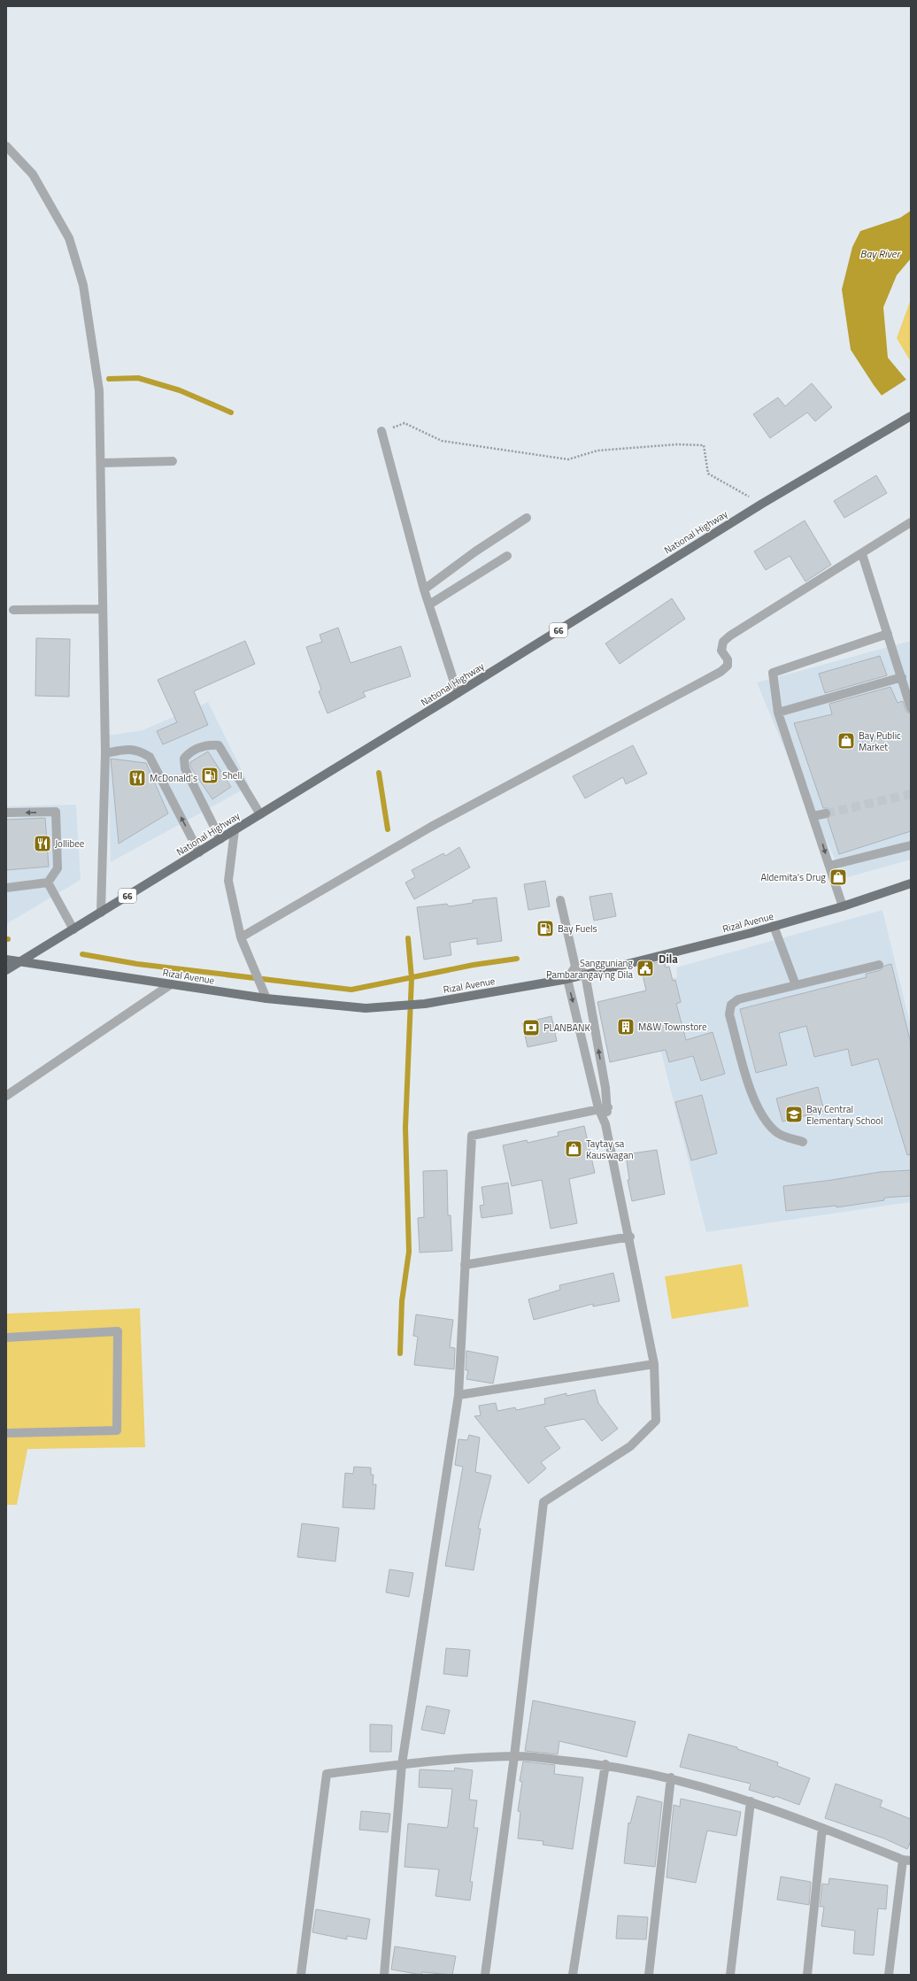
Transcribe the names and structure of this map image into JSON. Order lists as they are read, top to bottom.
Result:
{
  "streets": {
    "main road": ["National Highway", "66", "Rizal Avenue"]
  },
  "crossings": [
    ["National Highway", "Rizal Avenue"]
  ],
  "districts": ["Dila"],
  "water": ["Bay River"],
  "places": {
    "shop": ["Bay Public Market", "Aldemita's Drug", "Taytay sa Kauswagan"],
    "fuel station": ["Shell", "Bay Fuels"],
    "restaurant": ["McDonald's", "Jollibee"],
    "public building": ["Sangguniang Pambarangay ng Dila"],
    "building": ["M&W Townstore"],
    "bank": ["PLANBANK"],
    "school or university": ["Bay Central Elementary School"]
  }
}
